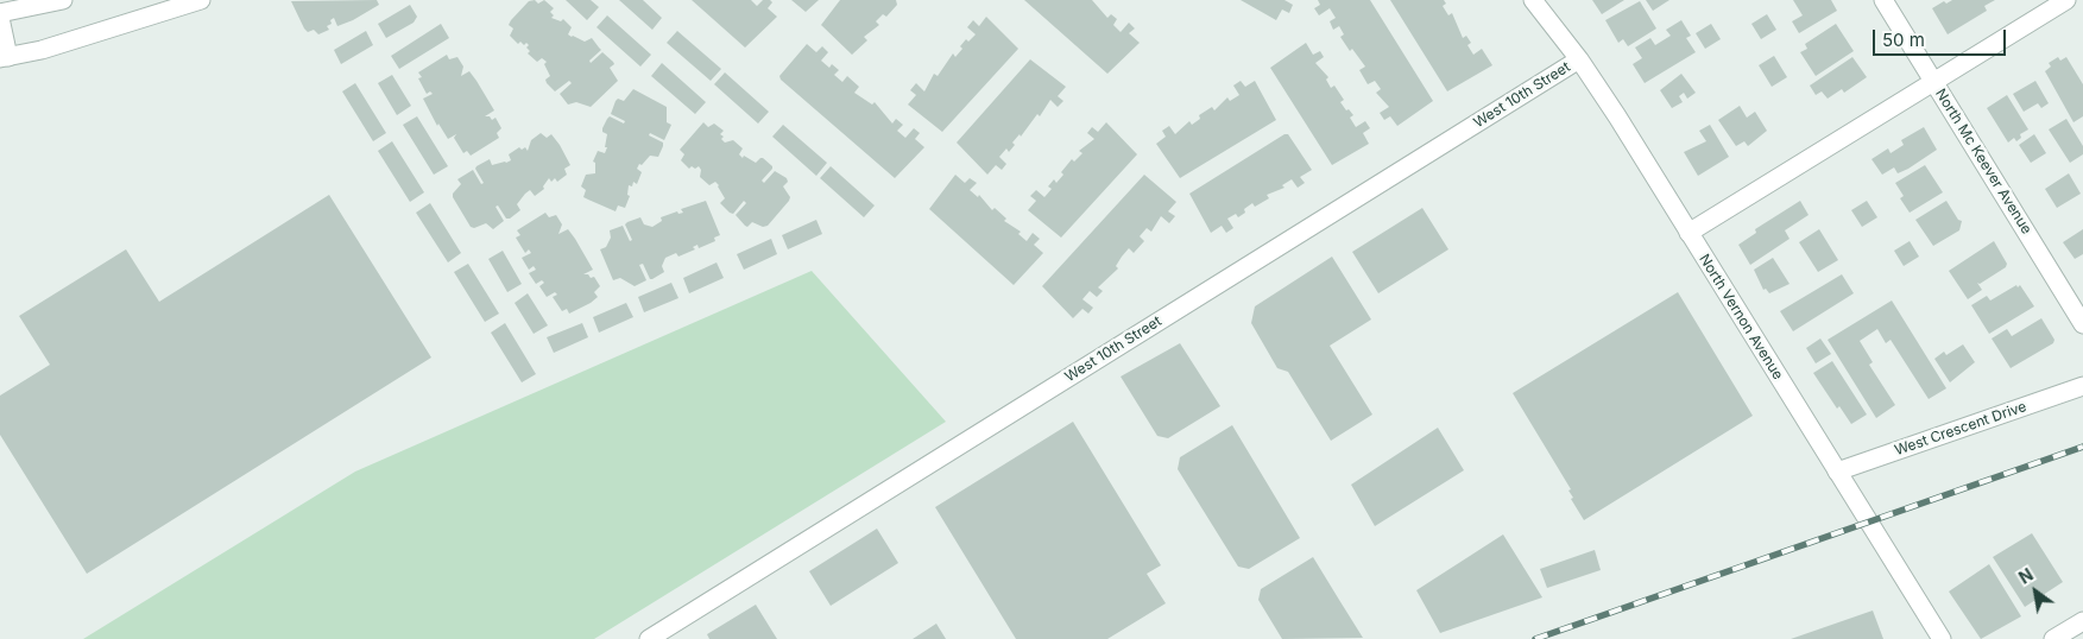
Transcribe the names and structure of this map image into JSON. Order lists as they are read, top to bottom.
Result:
{
  "streets": {
    "street": [
      "West 10th Street",
      "North Mc Keever Avenue",
      "North Vernon Avenue",
      "West Crescent Drive"
    ]
  },
  "crossings": [
    ["West 10th Street", "North Vernon Avenue"],
    ["North Vernon Avenue", "West Crescent Drive"]
  ],
  "scale_bar": "50 m",
  "north": "top left"
}
